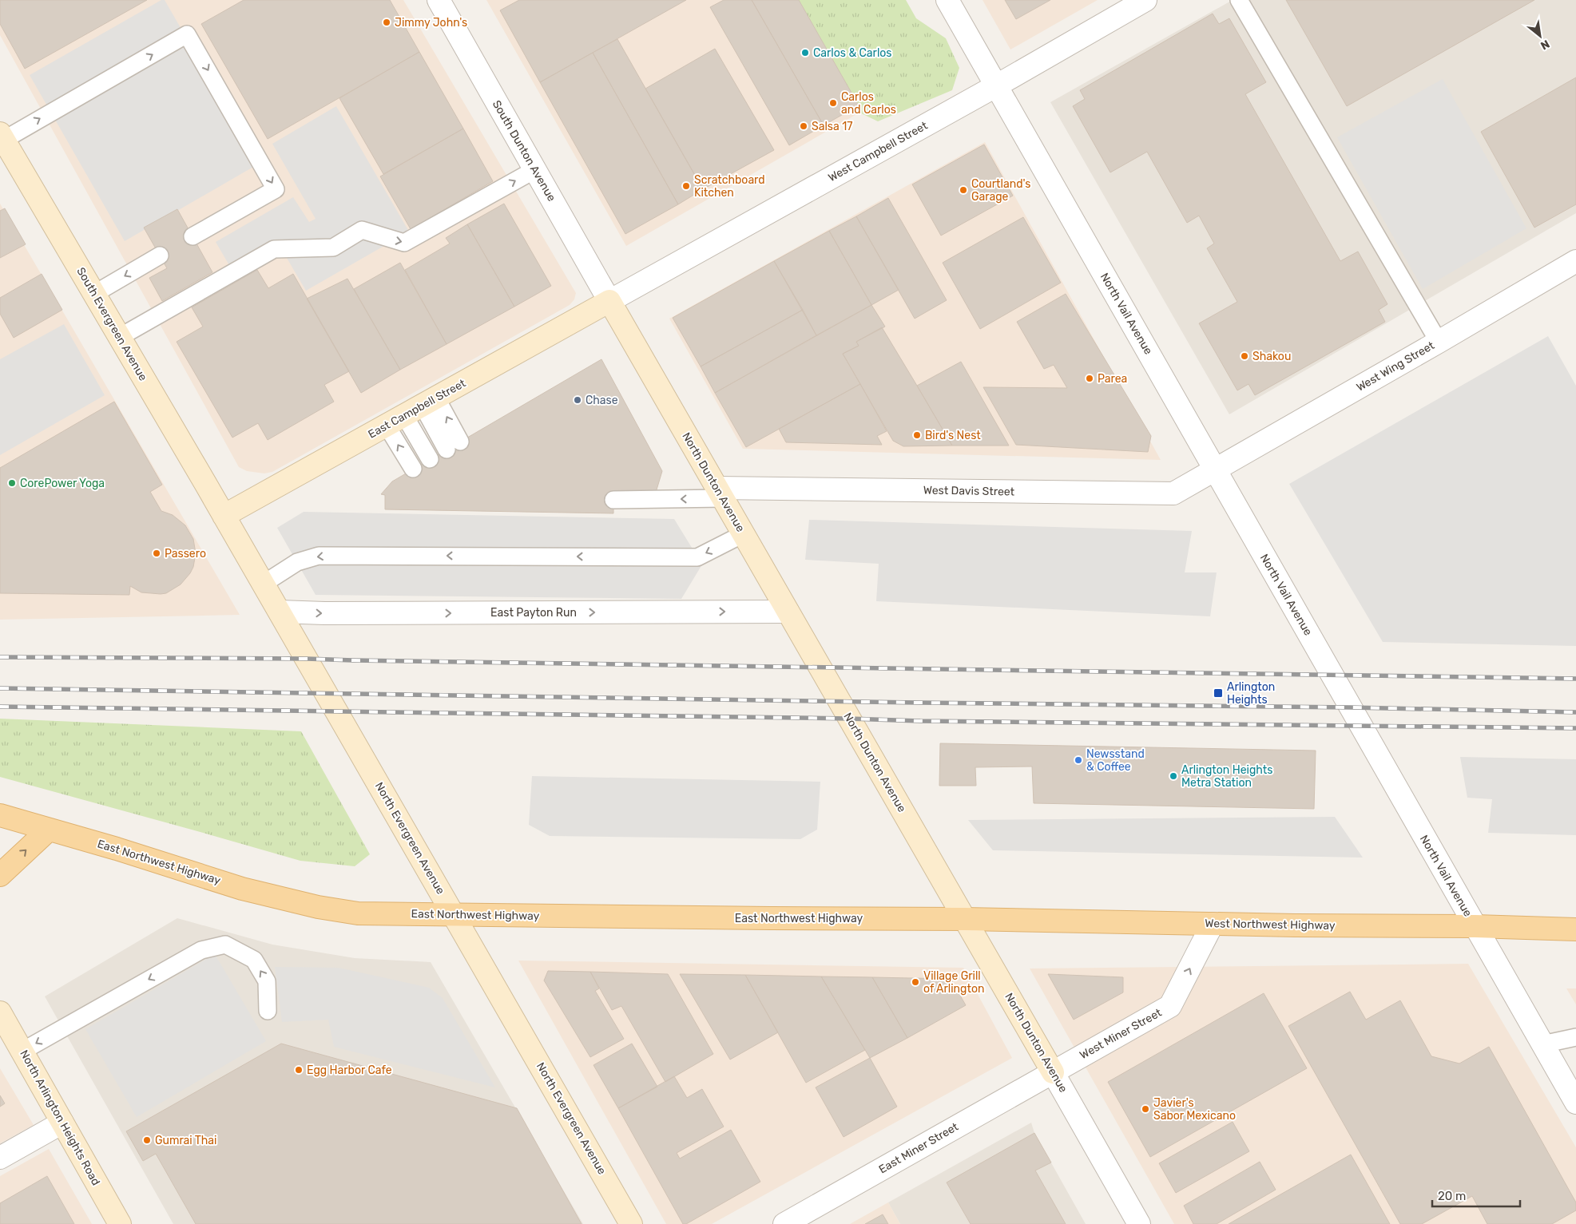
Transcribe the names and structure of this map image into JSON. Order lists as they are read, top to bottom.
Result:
{
  "streets": {
    "main road": ["East Northwest Highway", "West Northwest Highway"],
    "street": [
      "South Dunton Avenue",
      "West Campbell Street",
      "North Vail Avenue",
      "South Evergreen Avenue",
      "West Wing Street",
      "East Campbell Street",
      "North Dunton Avenue",
      "West Davis Street",
      "East Payton Run",
      "North Evergreen Avenue",
      "West Miner Street",
      "North Arlington Heights Road",
      "East Miner Street"
    ]
  },
  "crossings": [
    ["South Dunton Avenue", "West Campbell Street"],
    ["South Dunton Avenue", "East Campbell Street"],
    ["South Dunton Avenue", "North Dunton Avenue"],
    ["West Campbell Street", "North Vail Avenue"],
    ["West Campbell Street", "East Campbell Street"],
    ["West Campbell Street", "North Dunton Avenue"],
    ["North Vail Avenue", "West Wing Street"],
    ["North Vail Avenue", "West Davis Street"],
    ["North Vail Avenue", "West Northwest Highway"],
    ["South Evergreen Avenue", "East Campbell Street"],
    ["South Evergreen Avenue", "North Evergreen Avenue"],
    ["West Wing Street", "West Davis Street"],
    ["East Campbell Street", "North Dunton Avenue"],
    ["East Campbell Street", "North Evergreen Avenue"],
    ["North Dunton Avenue", "West Davis Street"],
    ["North Dunton Avenue", "East Payton Run"],
    ["North Dunton Avenue", "East Northwest Highway"],
    ["North Dunton Avenue", "West Northwest Highway"],
    ["North Dunton Avenue", "West Miner Street"],
    ["North Dunton Avenue", "East Miner Street"],
    ["East Payton Run", "North Evergreen Avenue"],
    ["North Evergreen Avenue", "East Northwest Highway"],
    ["East Northwest Highway", "West Northwest Highway"],
    ["West Northwest Highway", "West Miner Street"],
    ["West Miner Street", "East Miner Street"]
  ],
  "one_way": ["East Payton Run", "West Miner Street"],
  "places": {
    "other": [
      "Jimmy John's",
      "Carlos & Carlos",
      "Carlos and Carlos",
      "Salsa 17",
      "Scratchboard Kitchen",
      "Courtland's Garage",
      "Shakou",
      "Parea",
      "Chase",
      "Bird's Nest",
      "CorePower Yoga",
      "Passero",
      "Newsstand & Coffee",
      "Arlington Heights Metra Station",
      "Village Grill of Arlington",
      "Egg Harbor Cafe",
      "Javier's Sabor Mexicano",
      "Gumrai Thai"
    ],
    "transit": ["Arlington Heights"]
  },
  "scale_bar": "20 m",
  "north": "bottom right"
}
